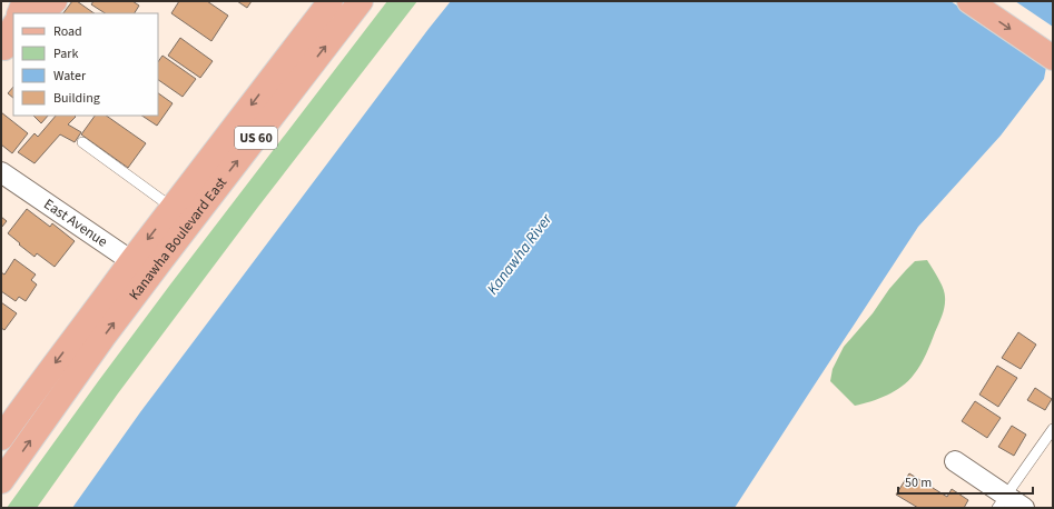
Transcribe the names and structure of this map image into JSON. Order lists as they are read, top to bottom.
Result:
{
  "streets": {
    "main road": ["US 60", "Kanawha Boulevard East"],
    "street": ["East Avenue"]
  },
  "crossings": [
    ["East Avenue", "Kanawha Boulevard East"]
  ],
  "water": ["Kanawha River"],
  "legend": [
    "Road",
    "Park",
    "Water",
    "Building"
  ],
  "scale_bar": "50 m"
}
